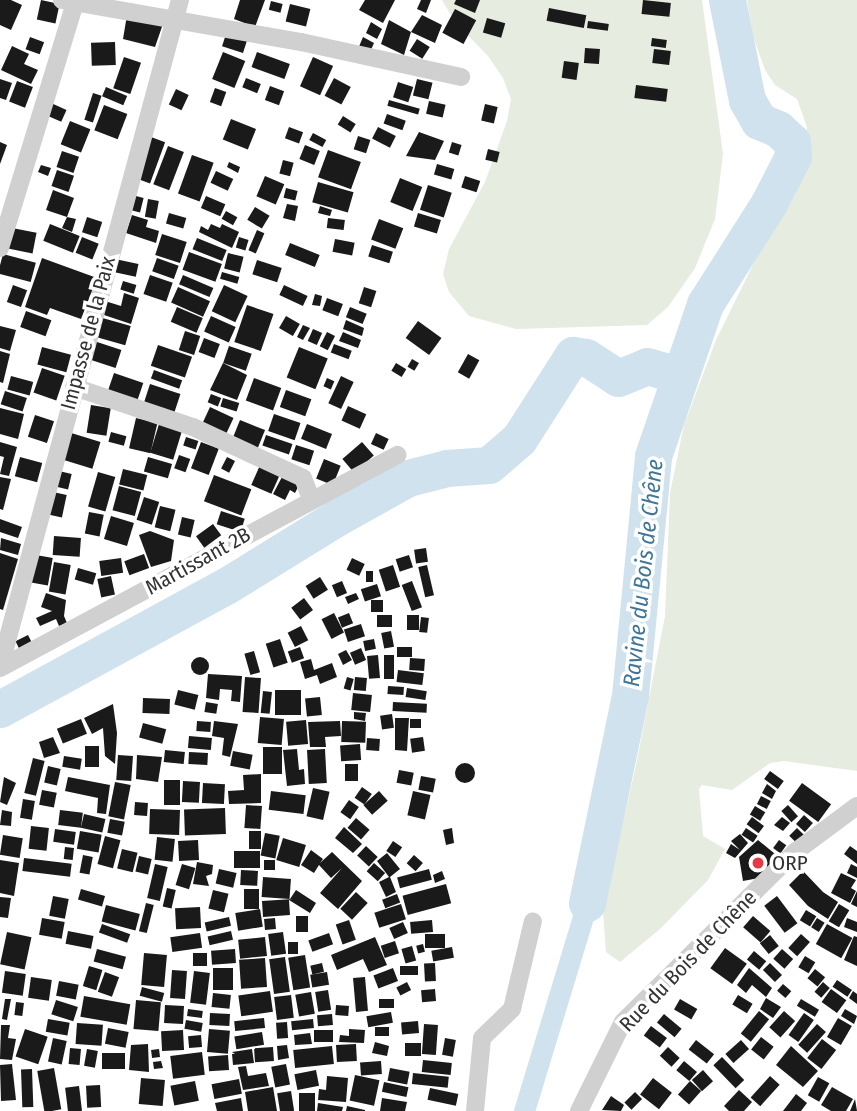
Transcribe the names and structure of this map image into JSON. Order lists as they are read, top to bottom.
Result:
{
  "streets": {
    "street": ["Impasse de la Paix", "Martissant 2B", "Rue du Bois de Chêne"]
  },
  "crossings": [
    ["Impasse de la Paix", "Martissant 2B"]
  ],
  "water": ["Ravine du Bois de Chêne"],
  "places": ["ORP"]
}
